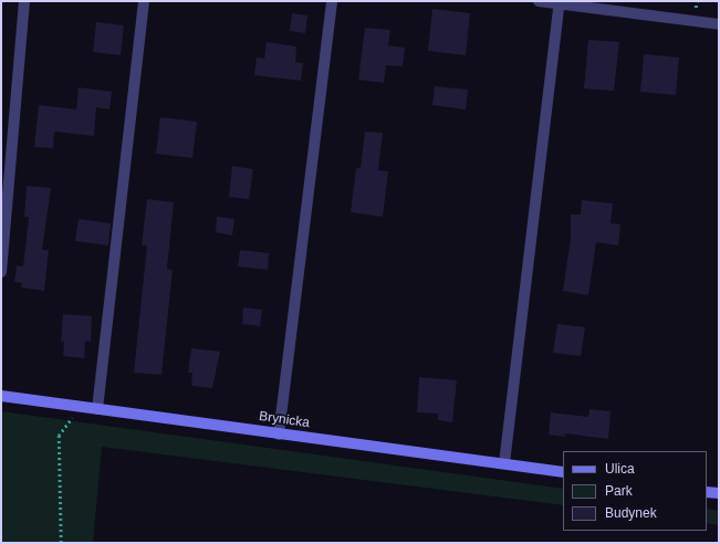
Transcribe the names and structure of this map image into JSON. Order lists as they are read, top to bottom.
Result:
{
  "streets": {
    "street": ["Brynicka"]
  },
  "legend": ["Ulica", "Park", "Budynek"]
}
